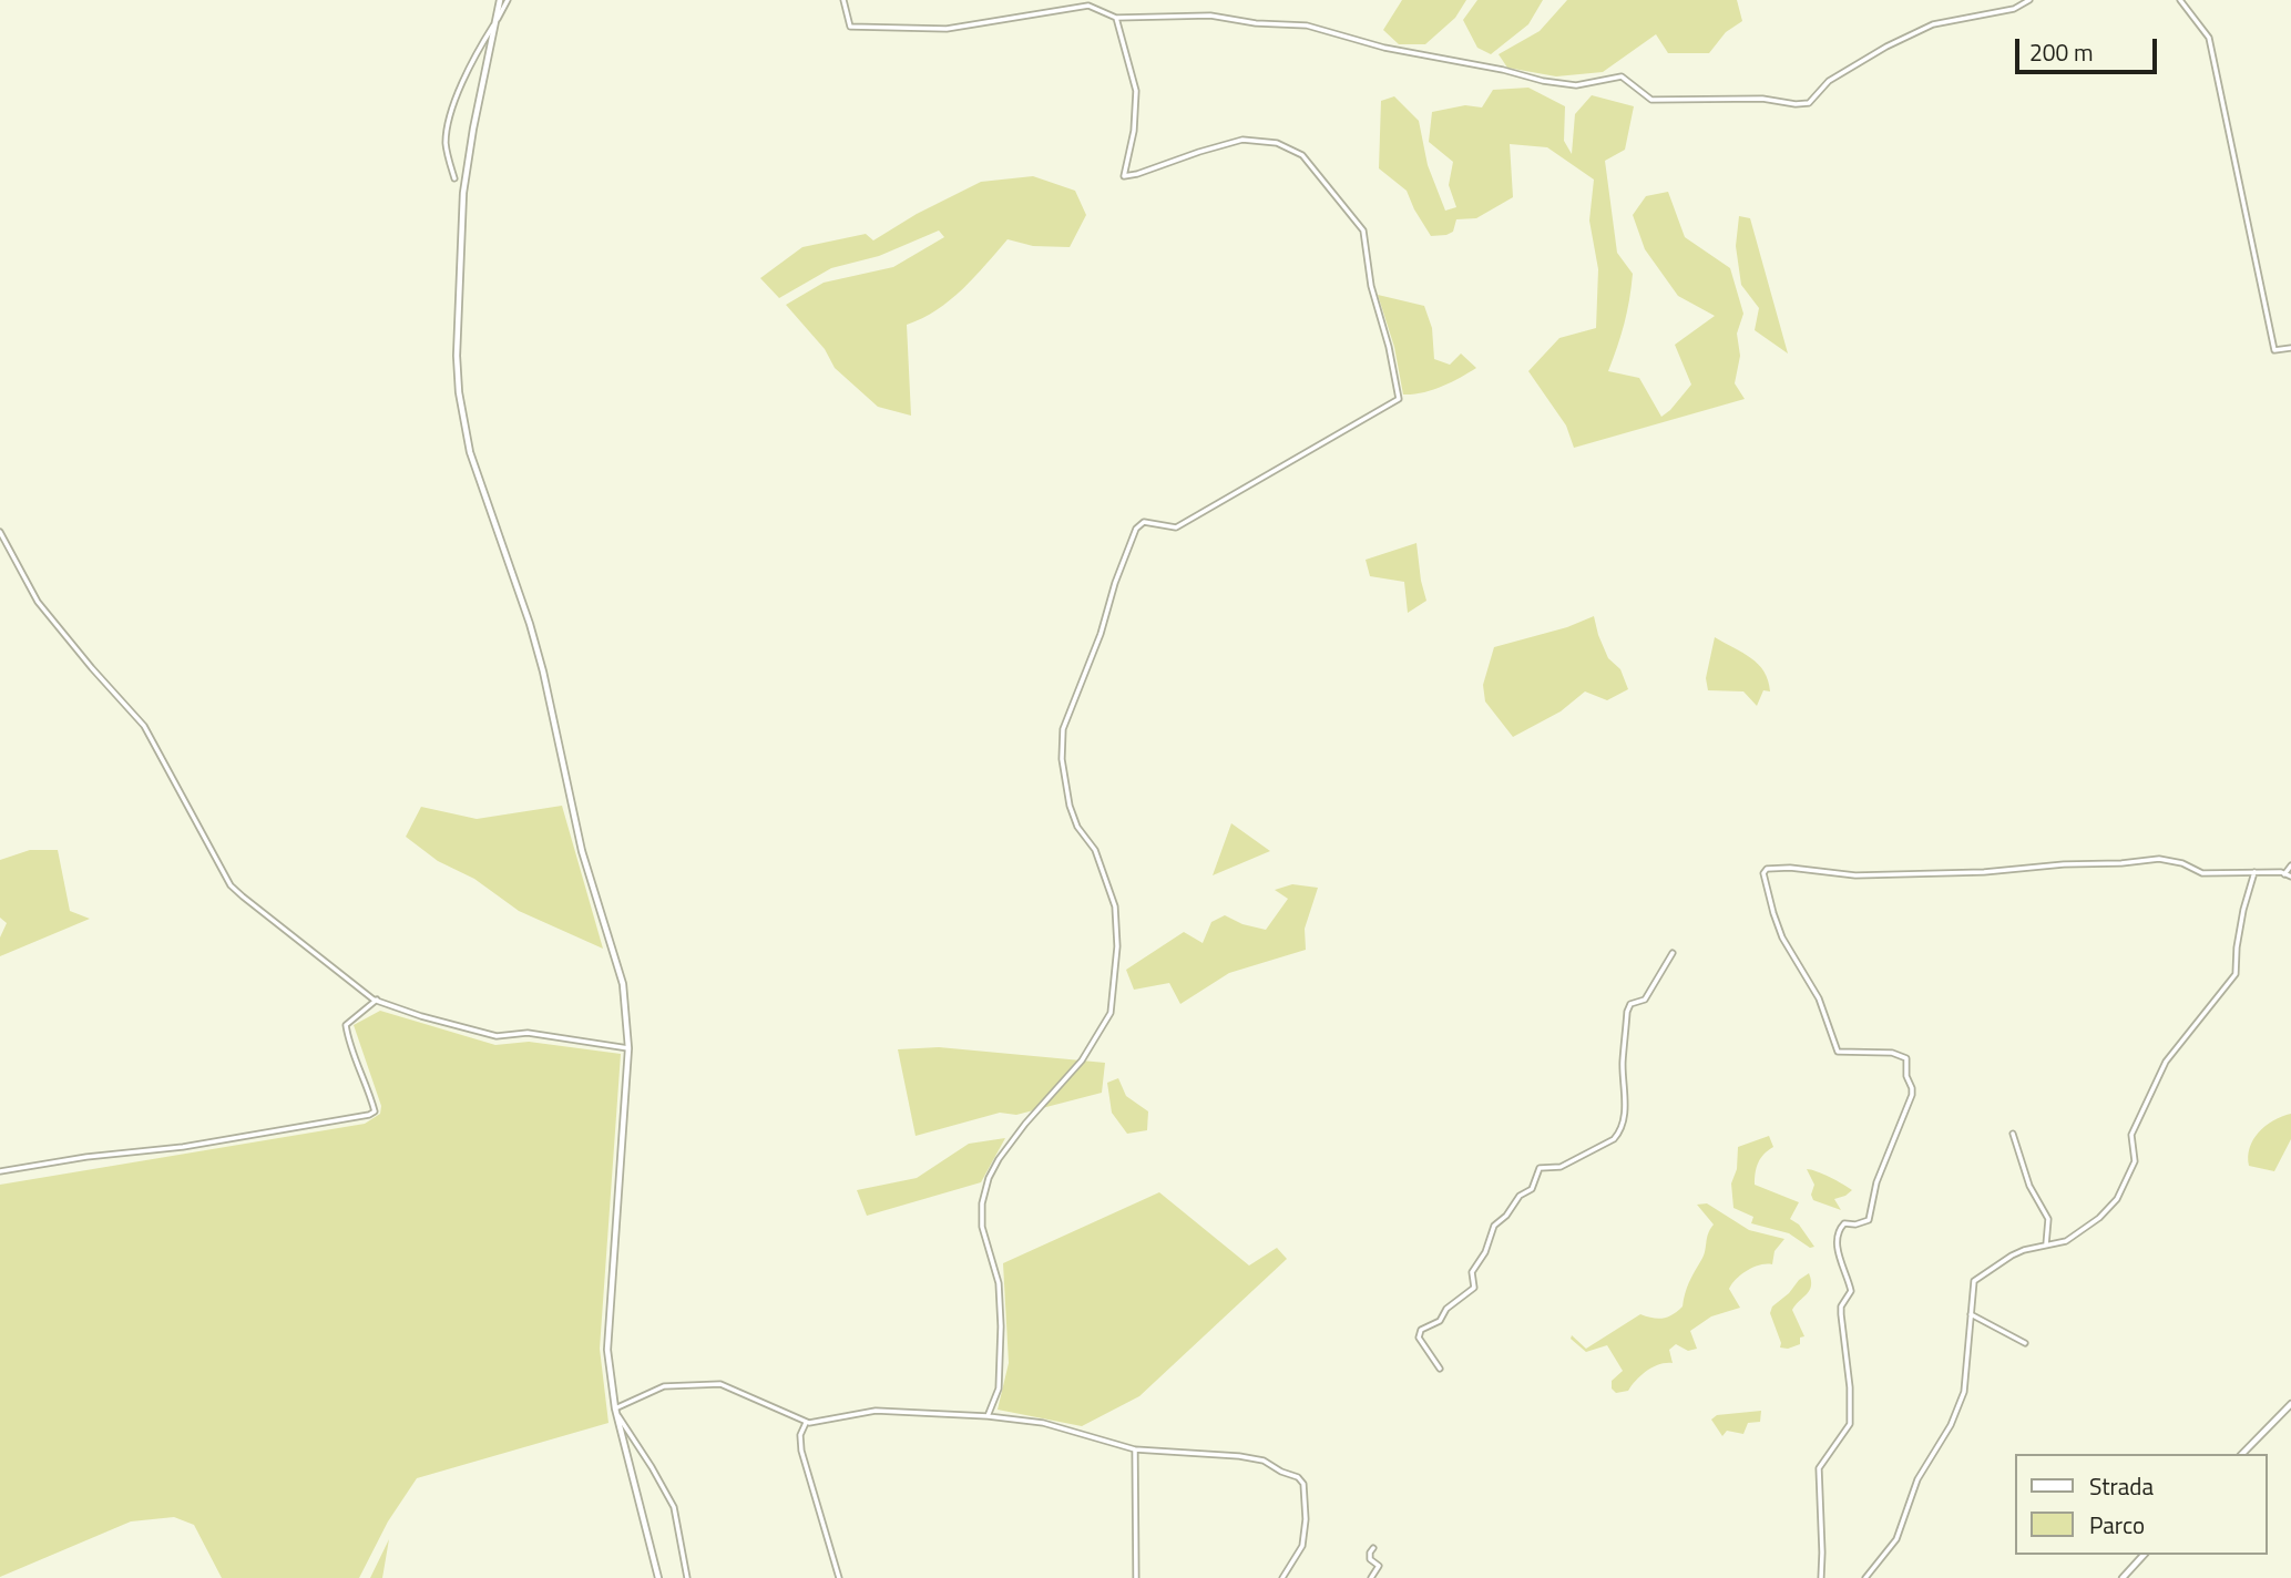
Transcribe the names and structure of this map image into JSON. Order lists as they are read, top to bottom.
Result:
{
  "legend": ["Strada", "Parco"],
  "scale_bar": "200 m"
}
